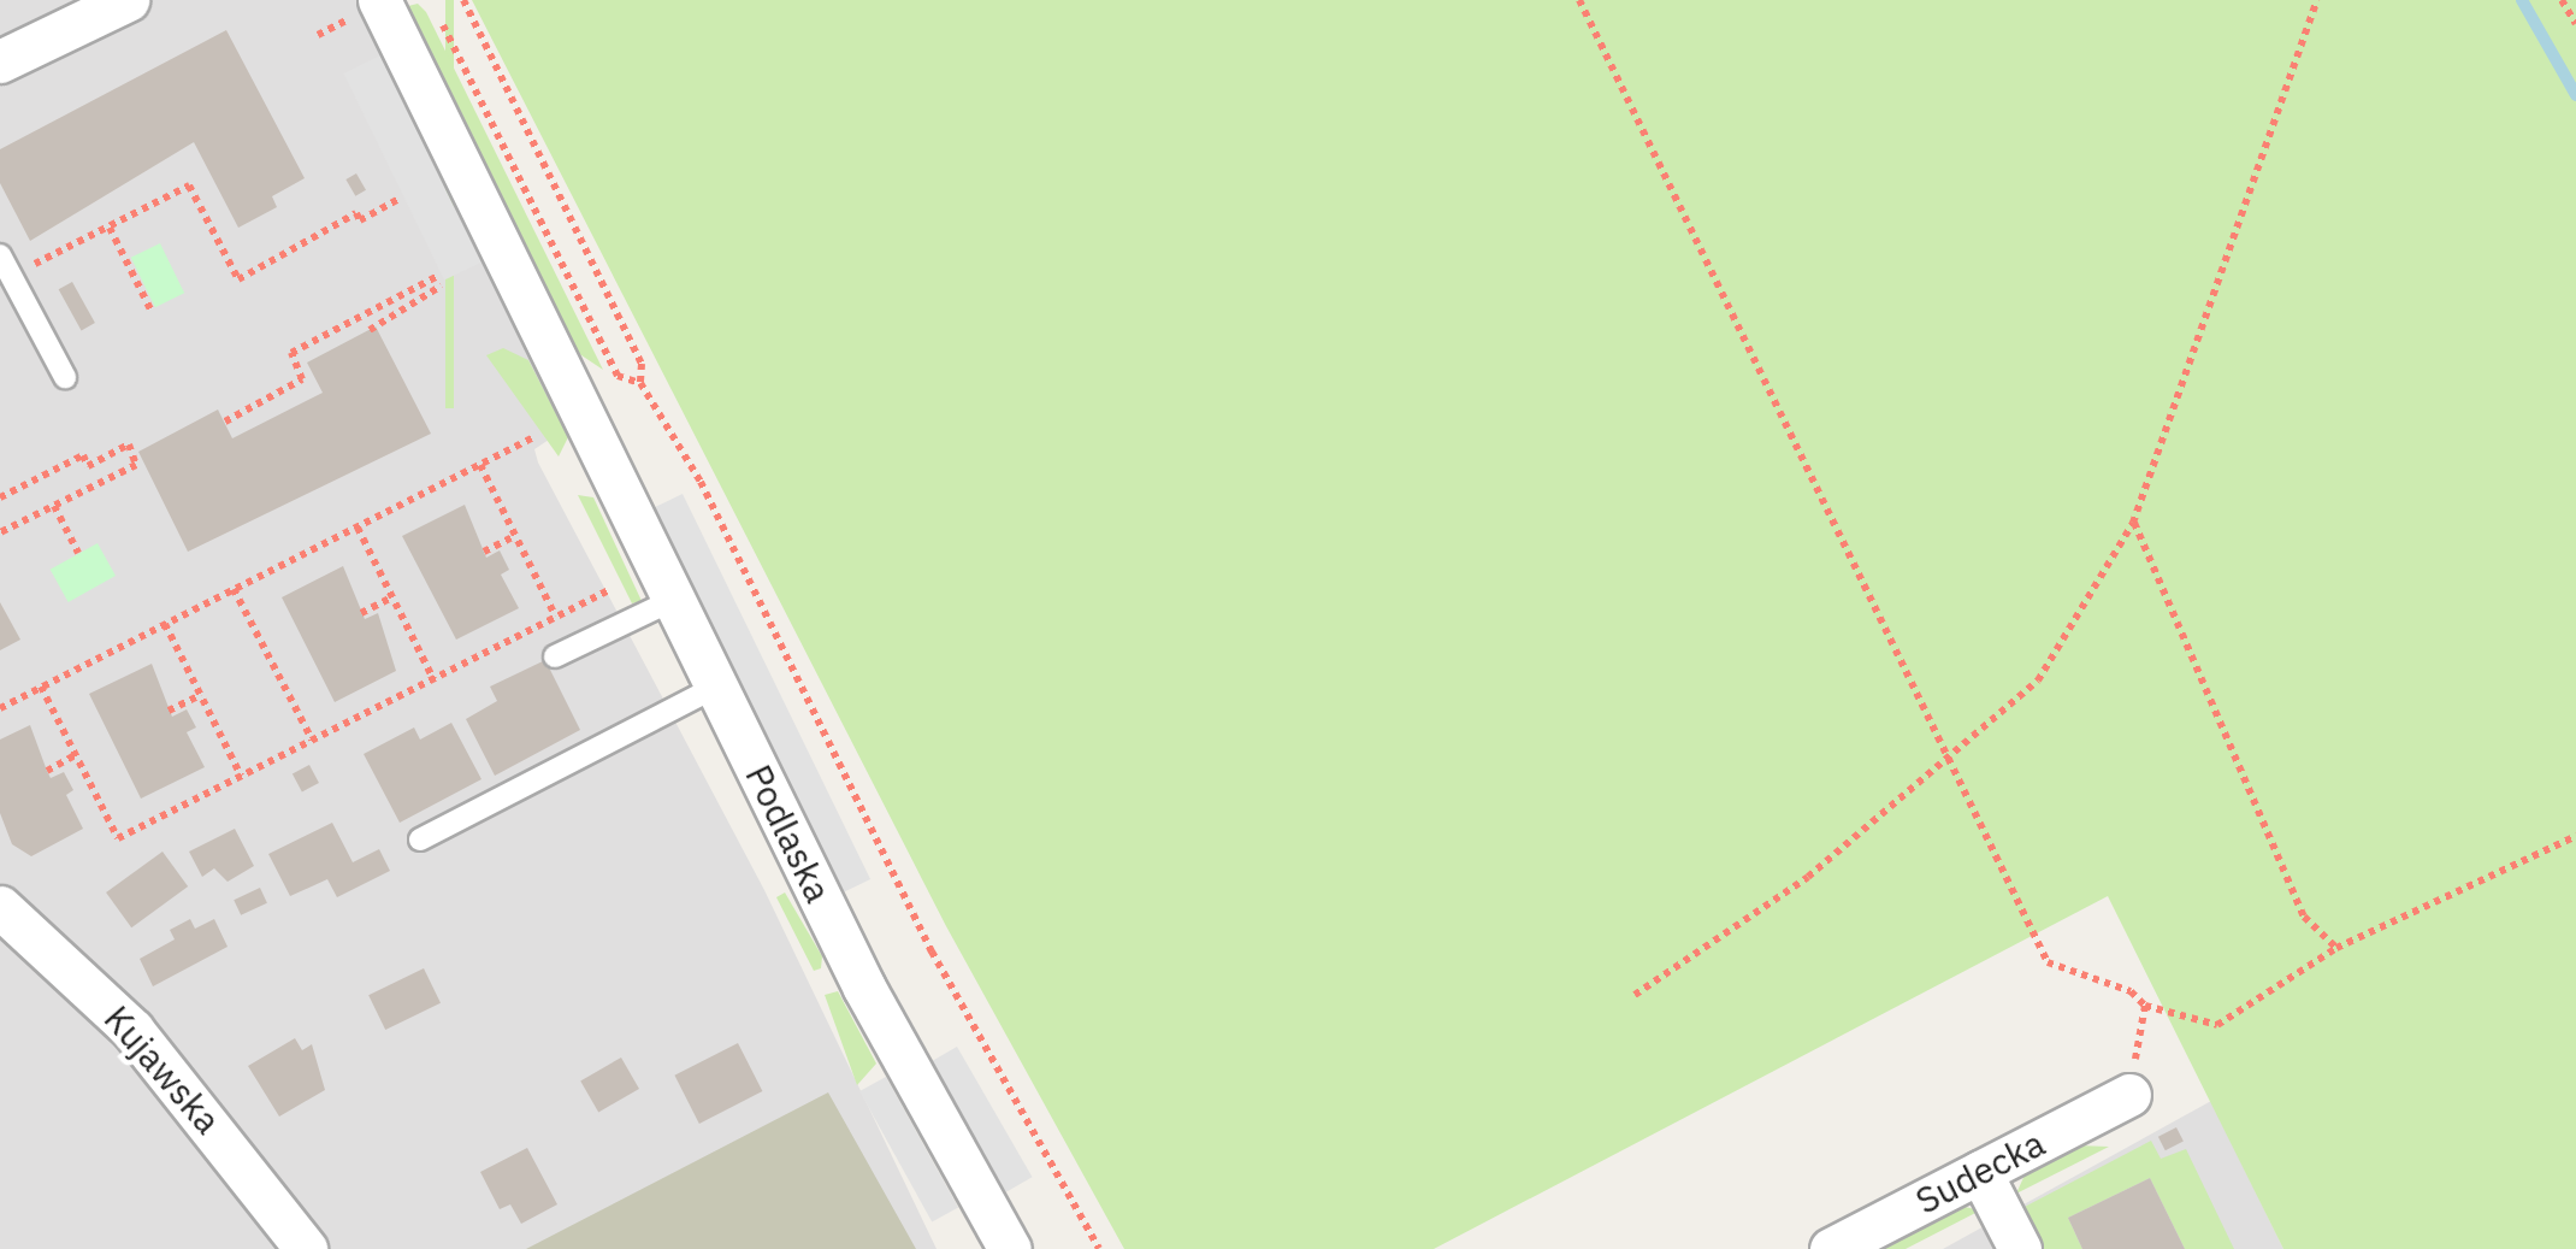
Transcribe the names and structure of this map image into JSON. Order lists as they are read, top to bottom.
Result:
{
  "streets": {
    "street": ["Podlaska", "Kujawska", "Sudecka"]
  }
}
